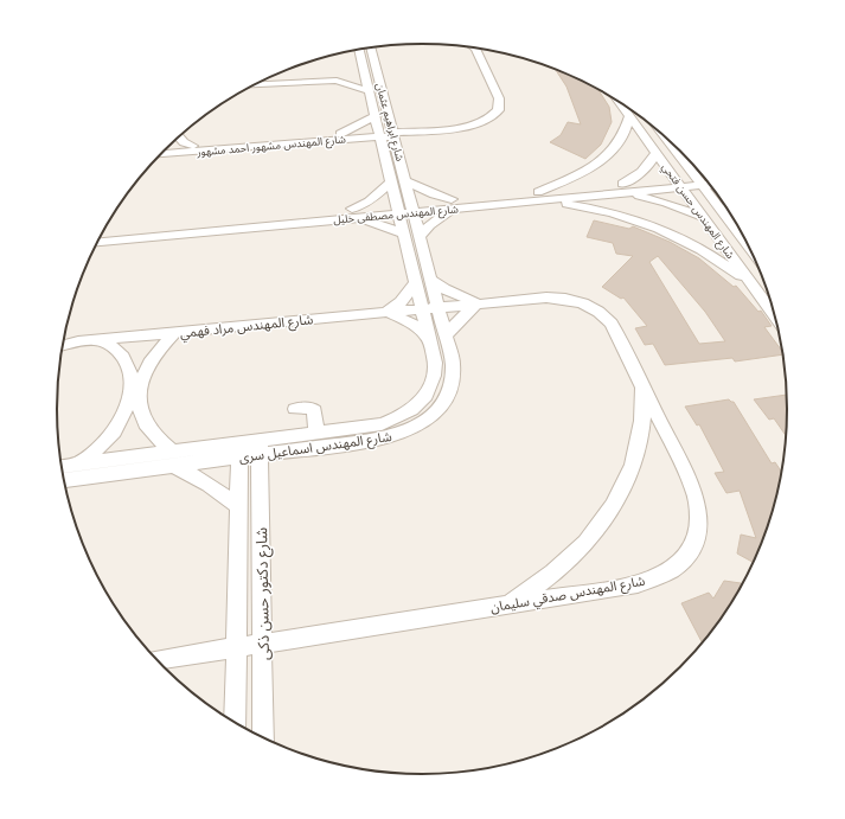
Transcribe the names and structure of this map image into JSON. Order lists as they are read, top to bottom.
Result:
{
  "streets": {
    "street": [
      "شارع ابراهيم عثمان",
      "شارع المهندس مشهور احمد مشهور",
      "شارع المهندس حسن فتحي",
      "شارع المهندس مصطفى خليل",
      "شارع المهندس مراد فهمي",
      "شارع المهندس اسماعيل سرى",
      "شارع دكتور حسن ذكى",
      "شارع المهندس صدقي سليمان"
    ]
  },
  "crossings": [
    ["شارع ابراهيم عثمان", "شارع المهندس مشهور احمد مشهور"],
    ["شارع ابراهيم عثمان", "شارع المهندس مصطفى خليل"],
    ["شارع ابراهيم عثمان", "شارع المهندس اسماعيل سرى"],
    ["شارع المهندس حسن فتحي", "شارع المهندس مصطفى خليل"],
    ["شارع المهندس مصطفى خليل", "شارع المهندس اسماعيل سرى"],
    ["شارع المهندس مراد فهمي", "شارع المهندس اسماعيل سرى"],
    ["شارع المهندس مراد فهمي", "شارع المهندس صدقي سليمان"],
    ["شارع المهندس اسماعيل سرى", "شارع دكتور حسن ذكى"],
    ["شارع المهندس اسماعيل سرى", "شارع المهندس صدقي سليمان"],
    ["شارع دكتور حسن ذكى", "شارع المهندس صدقي سليمان"]
  ]
}
